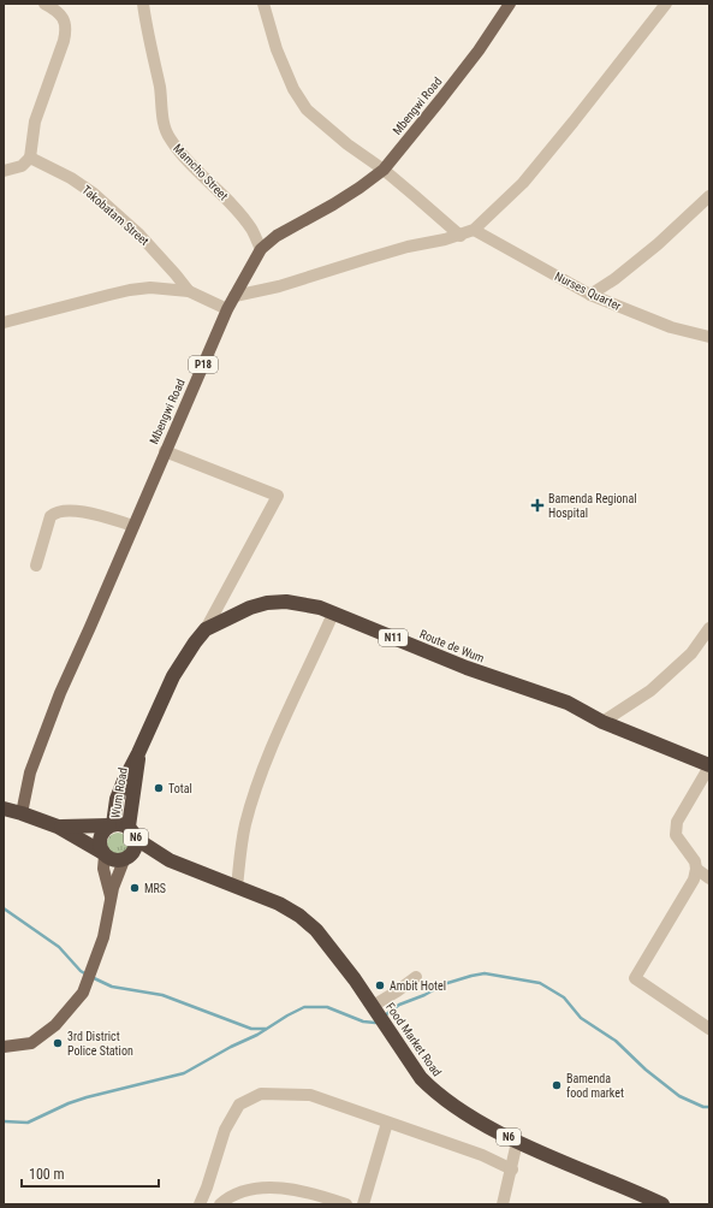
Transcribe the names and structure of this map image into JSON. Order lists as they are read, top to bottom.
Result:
{
  "streets": {
    "highway": [
      "N11",
      "Route de Wum",
      "Wum Road",
      "N6",
      "Food Market Road"
    ],
    "main road": ["Mbengwi Road", "P18"],
    "street": ["Mamcho Street", "Takobatam Street", "Nurses Quarter"]
  },
  "crossings": [
    ["Mbengwi Road", "Mamcho Street"],
    ["Mbengwi Road", "N6"],
    ["Route de Wum", "Wum Road"],
    ["Wum Road", "N6"],
    ["Wum Road", "Food Market Road"],
    ["N6", "Food Market Road"]
  ],
  "places": {
    "health": ["Bamenda Regional Hospital"],
    "other": [
      "Total",
      "MRS",
      "Ambit Hotel",
      "3rd District Police Station",
      "Bamenda food market"
    ]
  },
  "scale_bar": "100 m"
}
